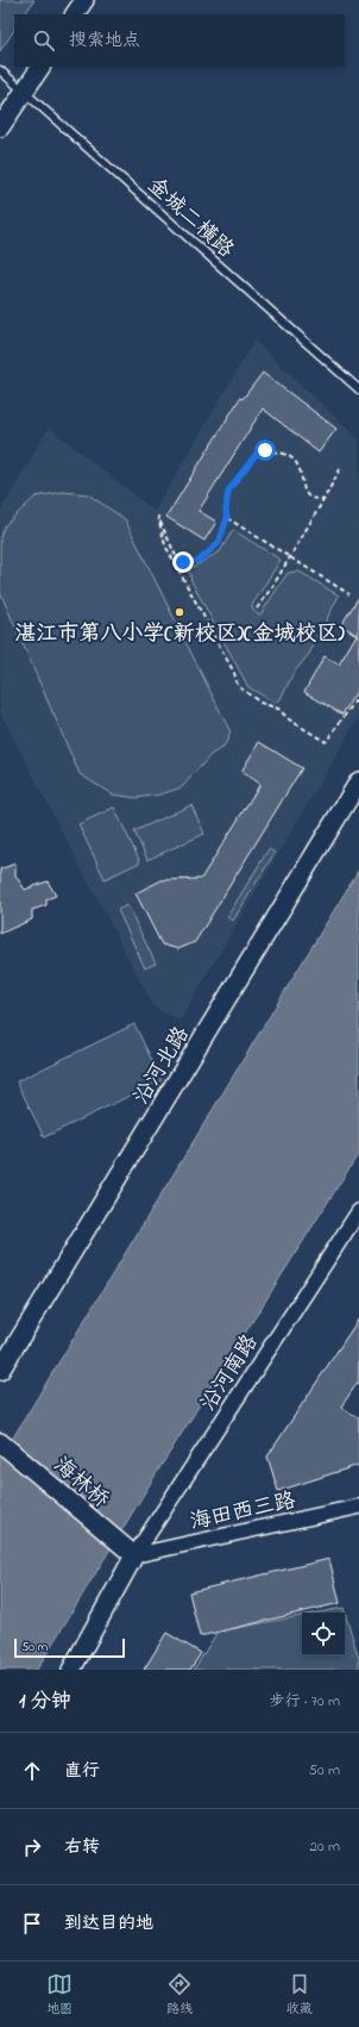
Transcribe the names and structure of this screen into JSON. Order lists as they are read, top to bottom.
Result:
{
  "streets": {
    "street": [
      "沿河北路",
      "沿河南路",
      "海林桥",
      "海田西三路"
    ],
    "lane": ["金城二横路"]
  },
  "crossings": [
    ["沿河南路", "海林桥"],
    ["沿河南路", "海田西三路"],
    ["海林桥", "海田西三路"]
  ],
  "places": ["湛江市第八小学(新校区)(金城校区)"],
  "scale_bar": "50 m",
  "page": {
    "search": "搜索地点",
    "scale": "50 m",
    "heading": ["1 分钟", "步行 · 70 m"],
    "list": [
      ["直行", "50 m"],
      ["右转", "20 m"],
      "到达目的地"
    ],
    "nav": ["地图", "路线", "收藏"]
  }
}
